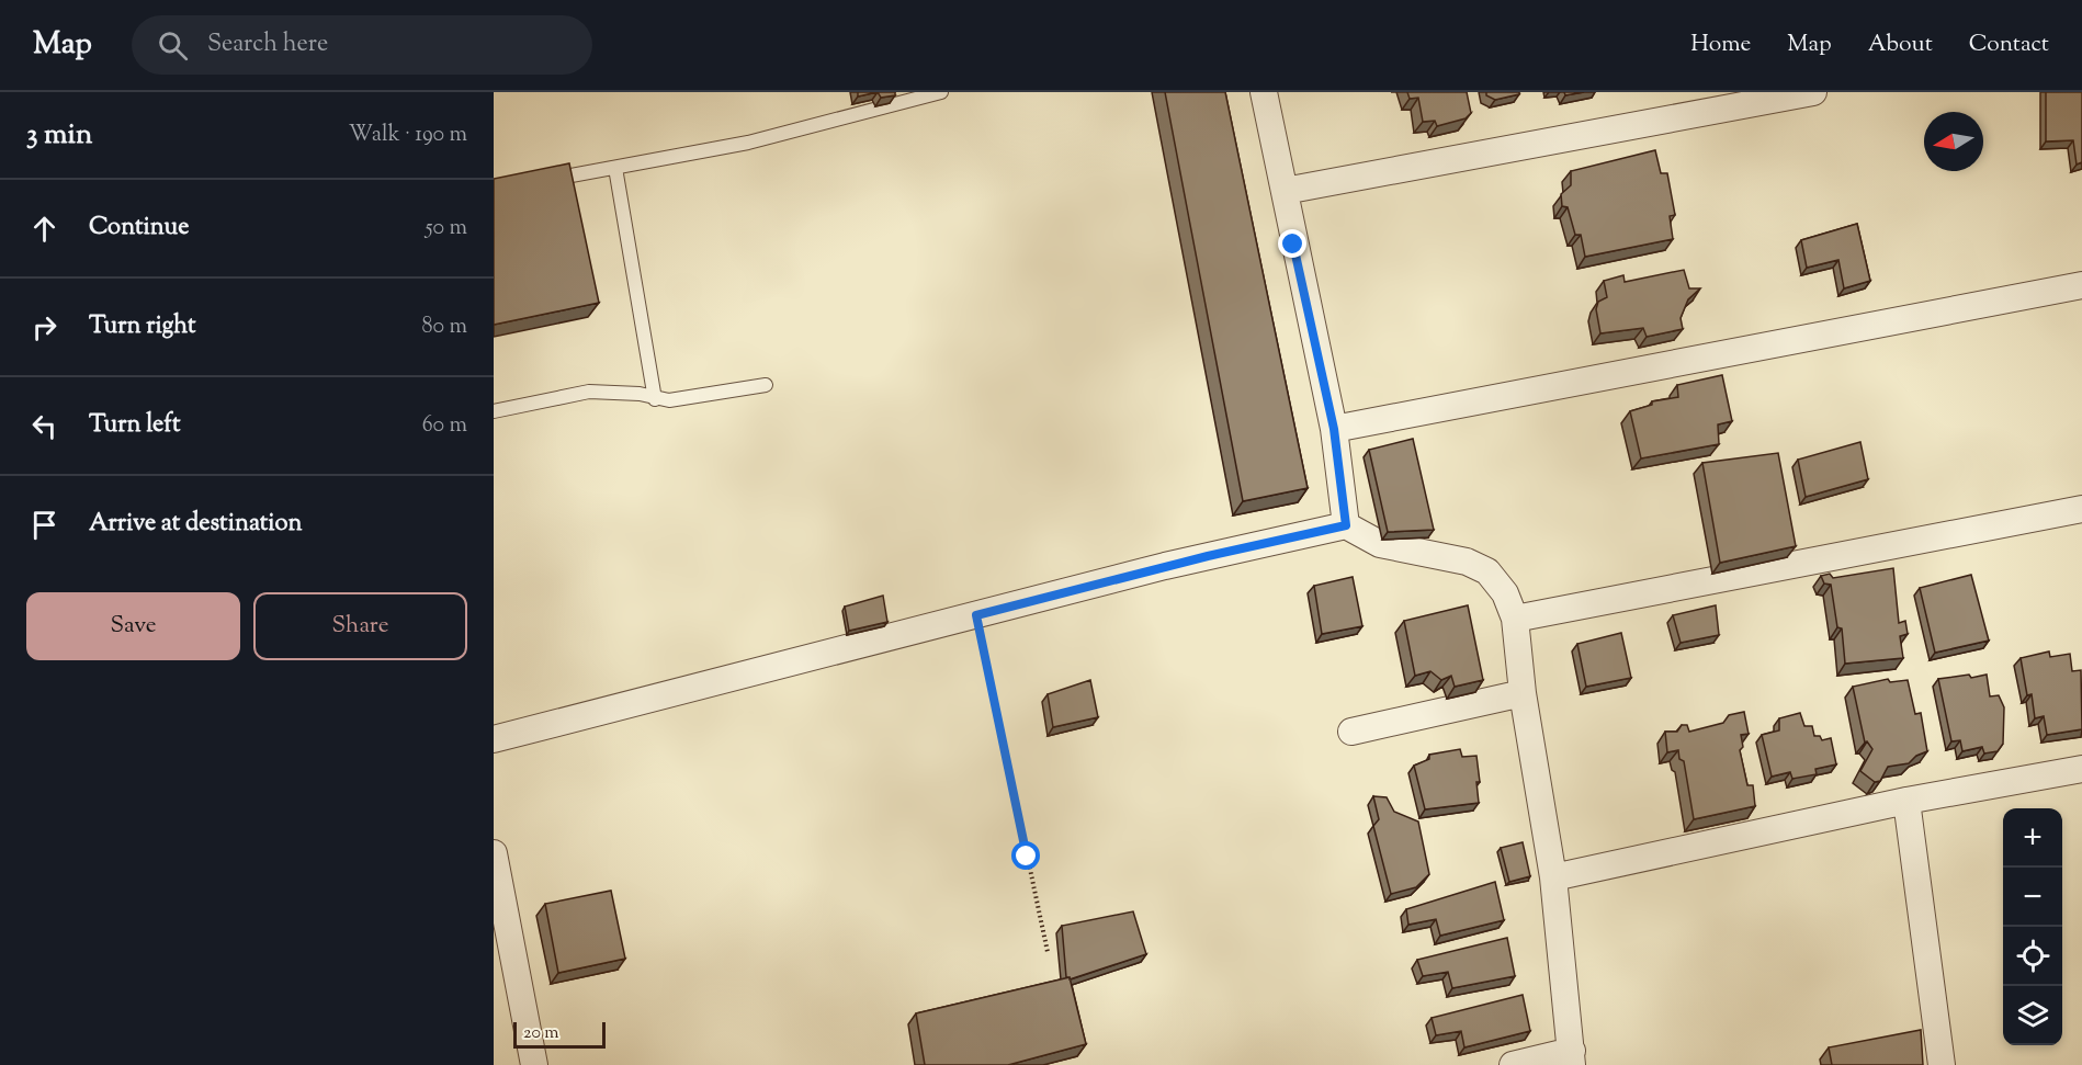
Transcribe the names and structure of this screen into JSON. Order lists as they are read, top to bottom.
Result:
{
  "scale_bar": "20 m",
  "north": "left",
  "page": {
    "header": "Map",
    "search": "Search here",
    "nav": [
      "Home",
      "Map",
      "About",
      "Contact"
    ],
    "heading": ["3 min", "Walk · 190 m"],
    "list": [
      ["Continue", "50 m"],
      ["Turn right", "80 m"],
      ["Turn left", "60 m"],
      "Arrive at destination"
    ],
    "buttons": ["Save", "Share"],
    "map_buttons": ["+", "−"],
    "scale": "20 m"
  }
}
